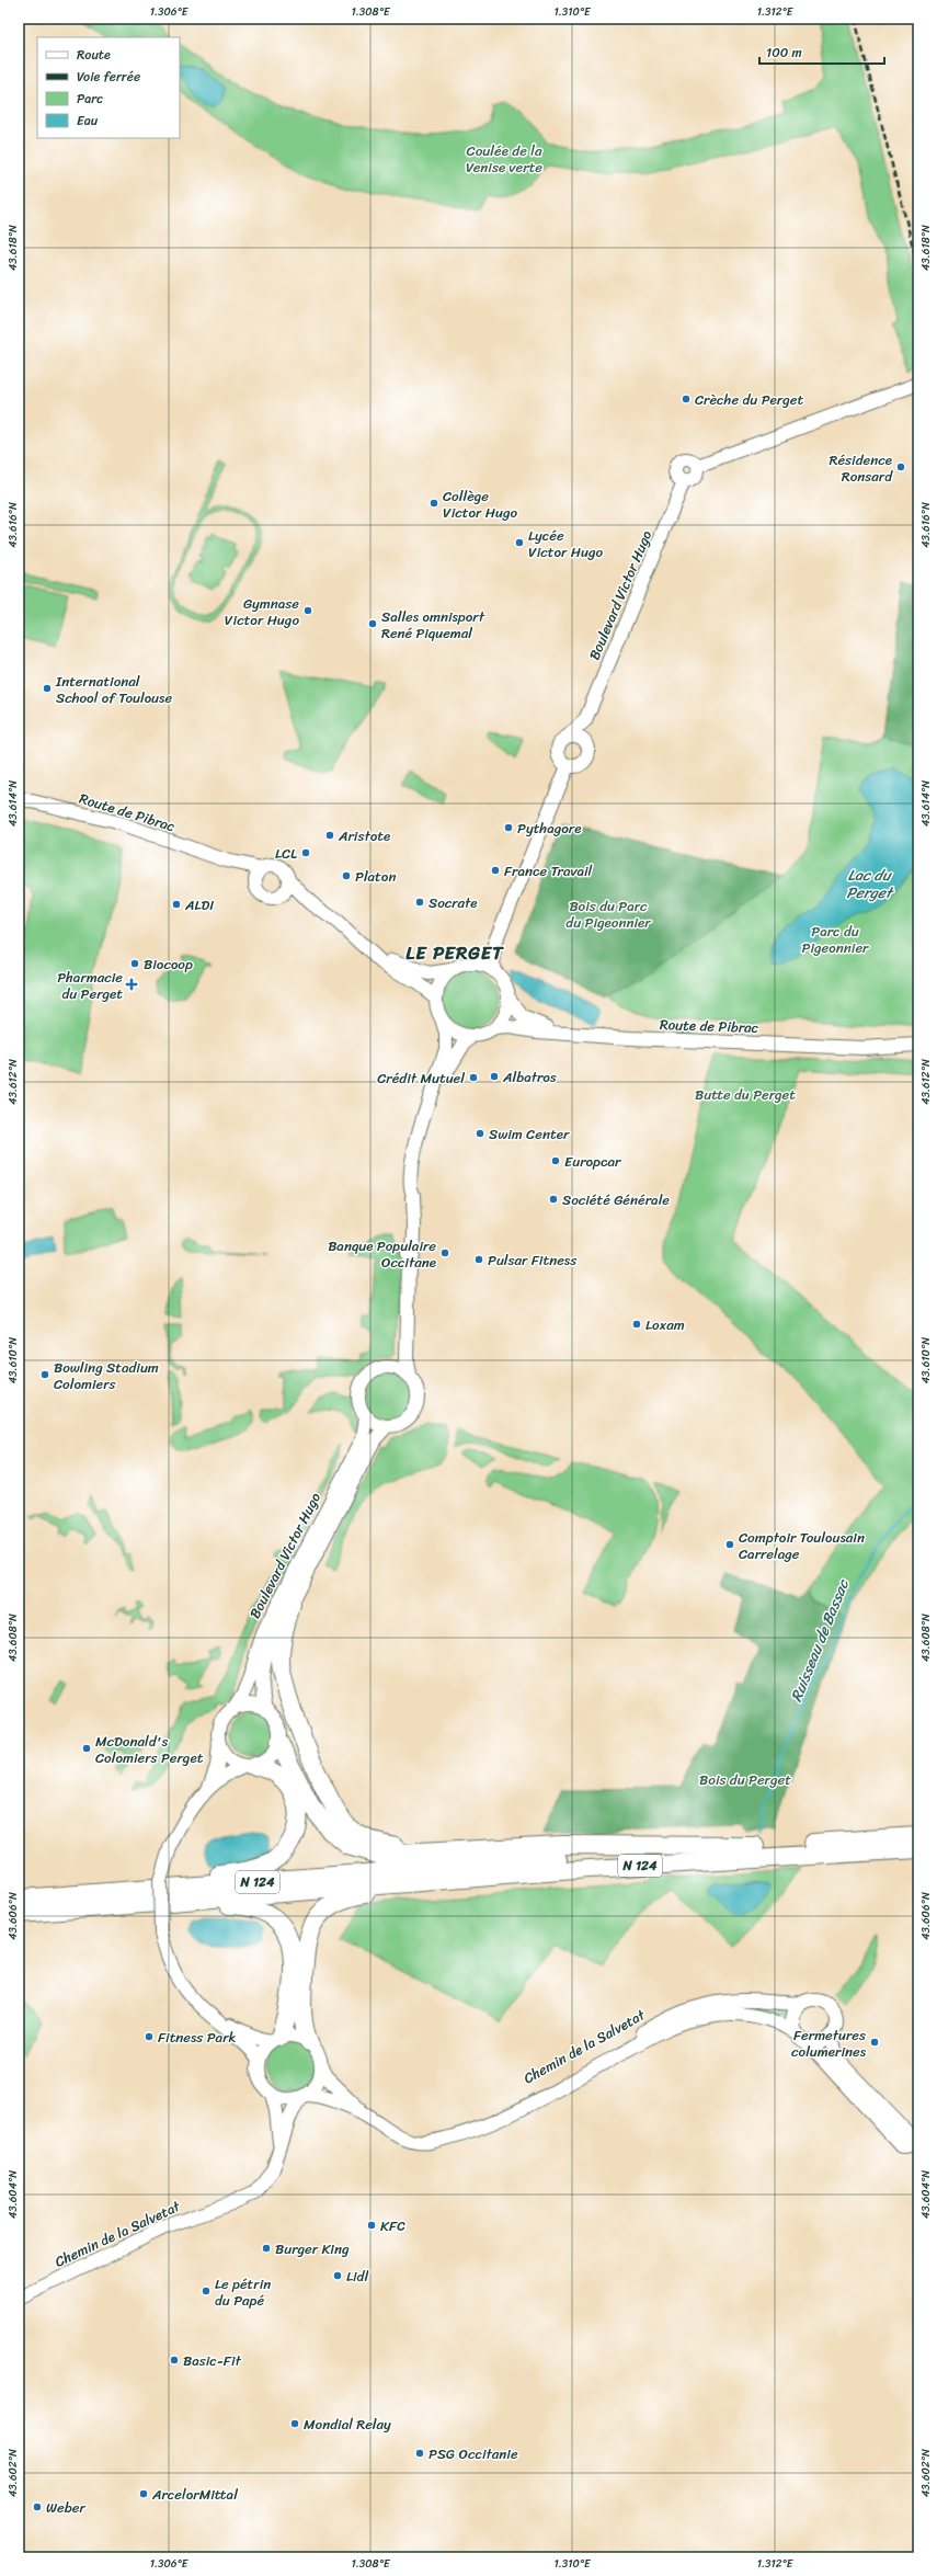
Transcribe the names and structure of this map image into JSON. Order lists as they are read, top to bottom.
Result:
{
  "streets": {
    "highway": ["N 124"],
    "main road": ["Boulevard Victor Hugo", "Route de Pibrac", "Chemin de la Salvetat"]
  },
  "districts": ["LE PERGET"],
  "water": ["Lac du Perget", "Ruisseau de Bassac"],
  "parks": [
    "Coulée de la Venise verte",
    "Bois du Parc du Pigeonnier",
    "Parc du Pigeonnier",
    "Butte du Perget",
    "Bois du Perget"
  ],
  "places": {
    "other": [
      "Crèche du Perget",
      "Résidence Ronsard",
      "Collège Victor Hugo",
      "Lycée Victor Hugo",
      "Gymnase Victor Hugo",
      "Salles omnisport René Piquemal",
      "International School of Toulouse",
      "Pythagore",
      "Aristote",
      "LCL",
      "France Travail",
      "Platon",
      "Socrate",
      "ALDI",
      "Biocoop",
      "Albatros",
      "Crédit Mutuel",
      "Swim Center",
      "Europcar",
      "Société Générale",
      "Banque Populaire Occitane",
      "Pulsar Fitness",
      "Loxam",
      "Bowling Stadium Colomiers",
      "Comptoir Toulousain Carrelage",
      "McDonald's Colomiers Perget",
      "Fitness Park",
      "Fermetures columerines",
      "KFC",
      "Burger King",
      "Lidl",
      "Le pétrin du Papé",
      "Basic-Fit",
      "Mondial Relay",
      "PSG Occitanie",
      "ArcelorMittal",
      "Weber"
    ],
    "health": ["Pharmacie du Perget"]
  },
  "legend": [
    "Route",
    "Voie ferrée",
    "Parc",
    "Eau"
  ],
  "scale_bar": "100 m",
  "coordinates": [
    "1.306°E",
    "1.308°E",
    "1.310°E",
    "1.312°E",
    "43.618°N",
    "43.616°N",
    "43.614°N",
    "43.612°N",
    "43.610°N",
    "43.608°N",
    "43.606°N",
    "43.604°N",
    "43.602°N"
  ]
}
